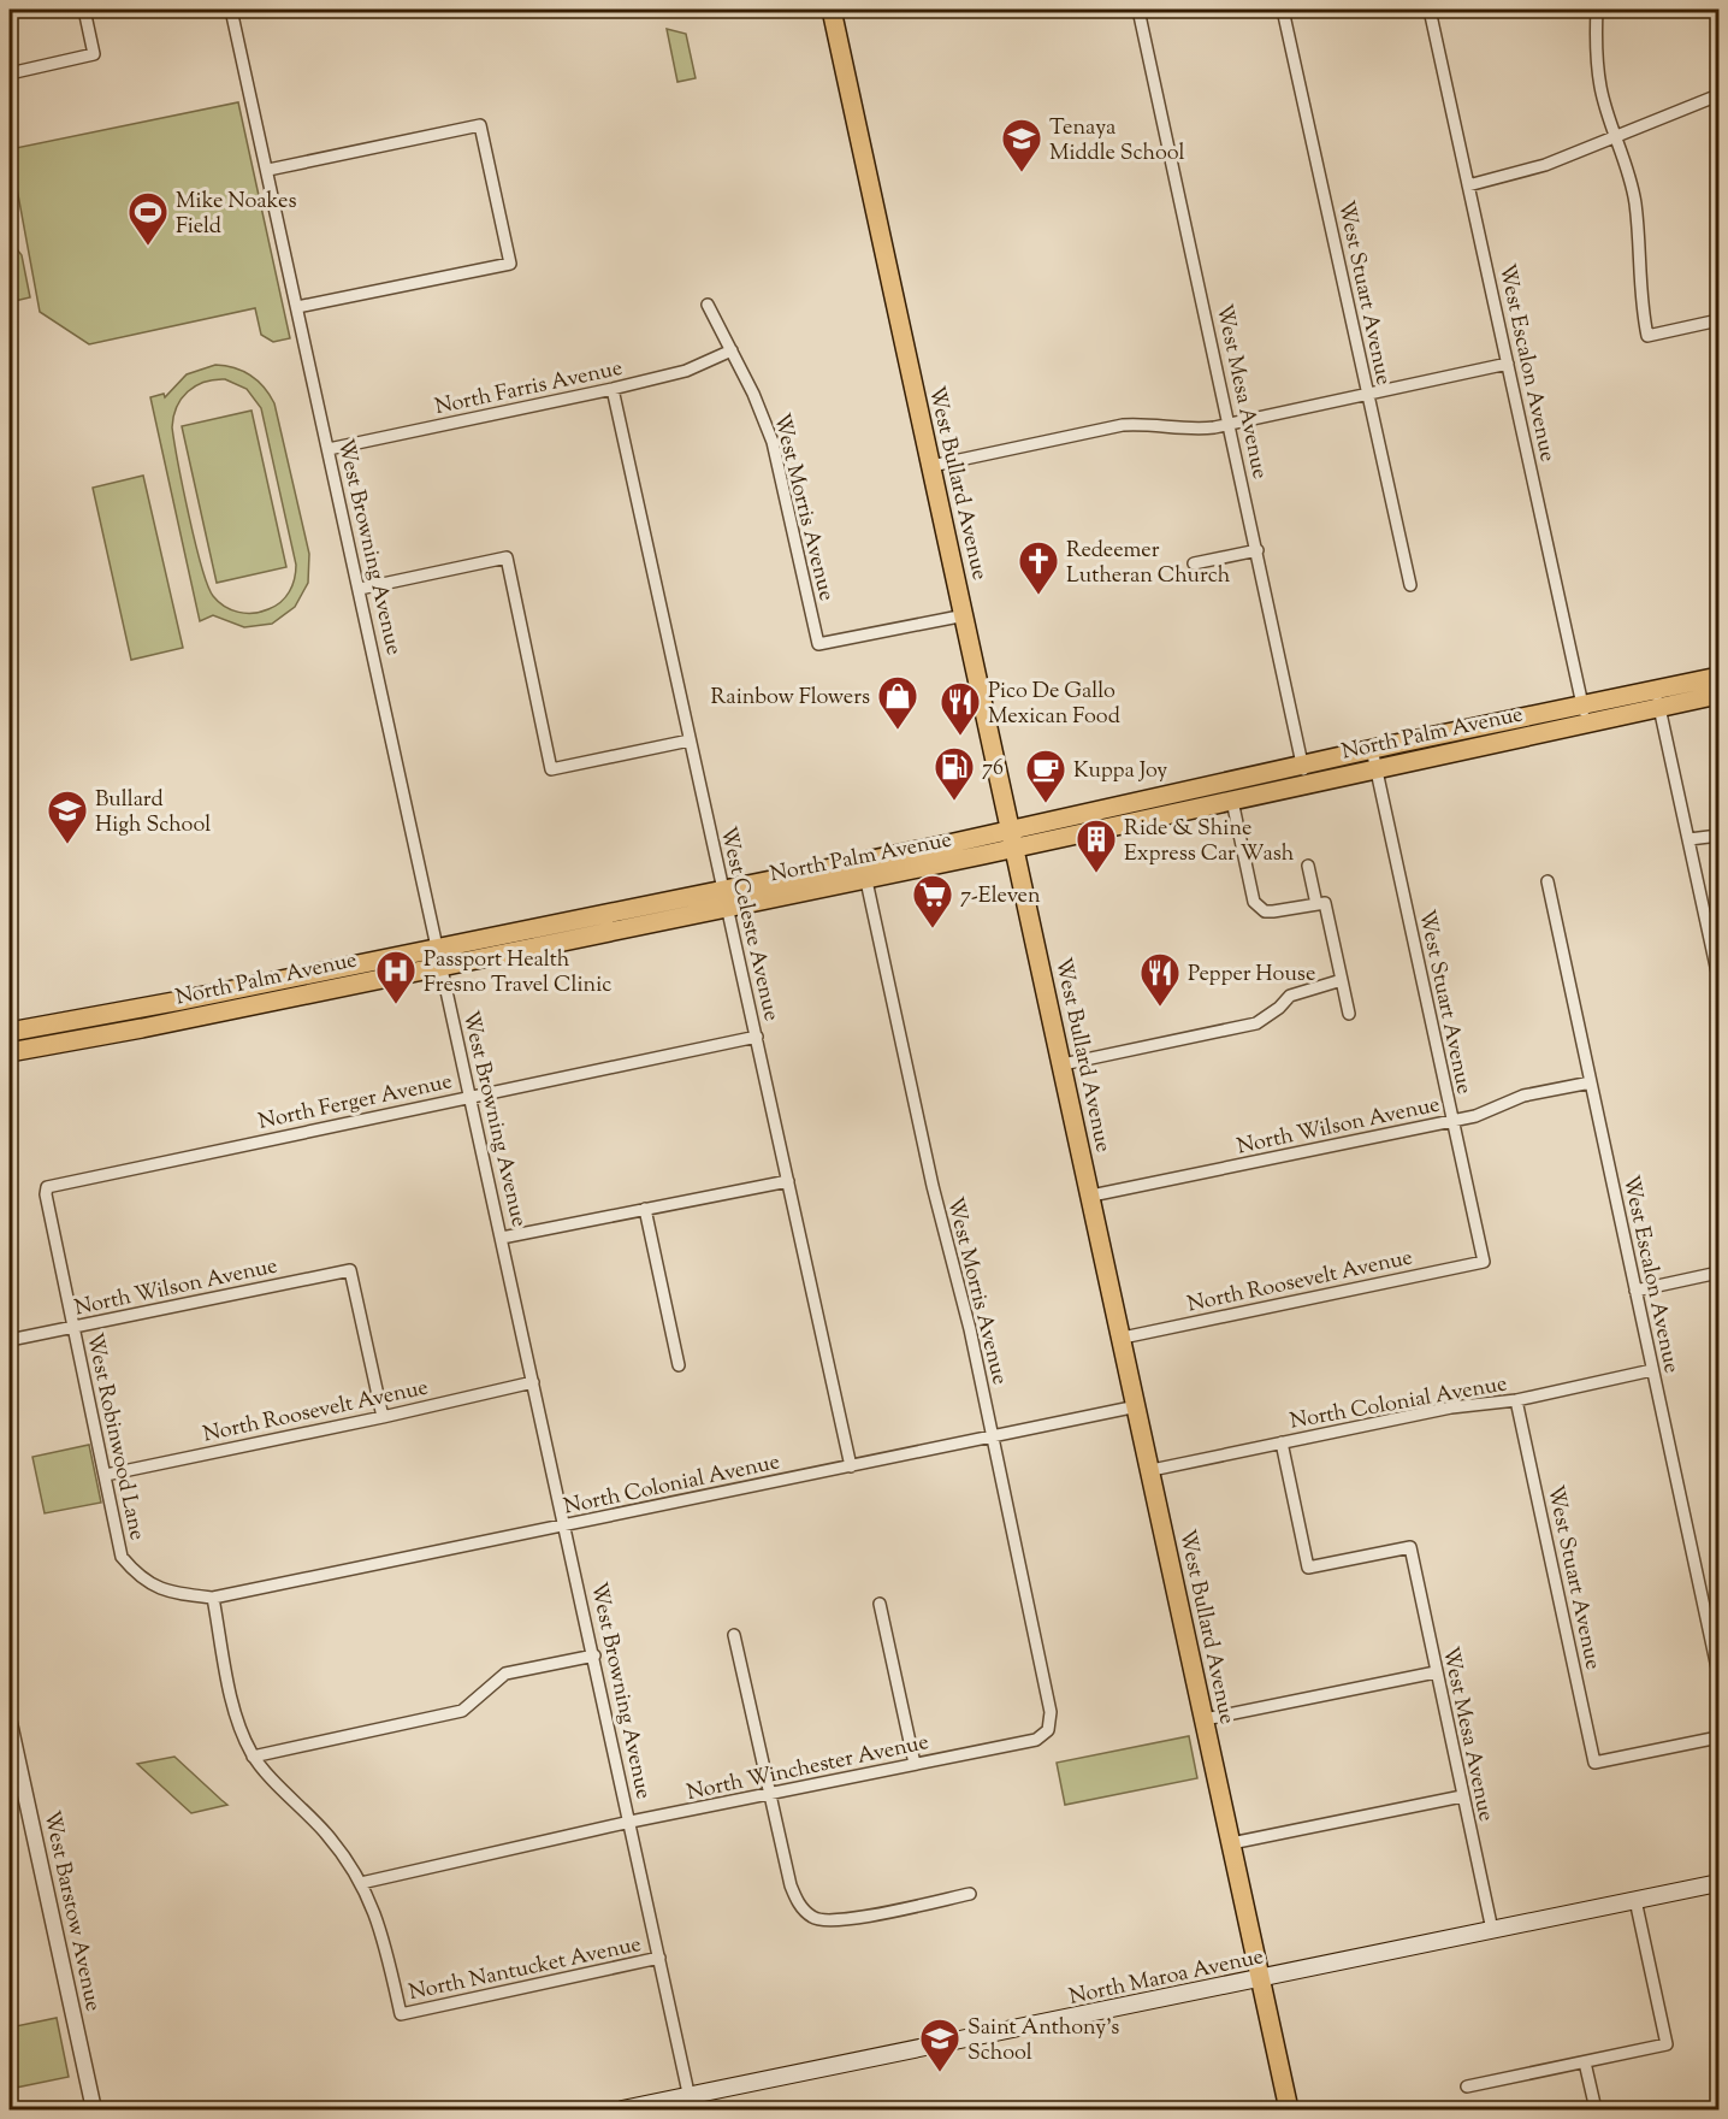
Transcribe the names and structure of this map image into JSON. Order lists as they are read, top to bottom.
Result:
{
  "streets": {
    "main road": ["West Bullard Avenue", "North Palm Avenue", "North Maroa Avenue"],
    "street": [
      "West Stuart Avenue",
      "West Escalon Avenue",
      "North Farris Avenue",
      "West Mesa Avenue",
      "West Morris Avenue",
      "West Browning Avenue",
      "West Celeste Avenue",
      "North Ferger Avenue",
      "North Wilson Avenue",
      "North Roosevelt Avenue",
      "North Colonial Avenue",
      "West Robinwood Lane",
      "North Winchester Avenue",
      "West Barstow Avenue",
      "North Nantucket Avenue"
    ]
  },
  "crossings": [
    ["West Stuart Avenue", "North Palm Avenue"],
    ["West Stuart Avenue", "North Wilson Avenue"],
    ["West Stuart Avenue", "North Roosevelt Avenue"],
    ["West Stuart Avenue", "North Colonial Avenue"],
    ["West Escalon Avenue", "North Palm Avenue"],
    ["West Escalon Avenue", "North Wilson Avenue"],
    ["West Escalon Avenue", "North Colonial Avenue"],
    ["North Farris Avenue", "West Morris Avenue"],
    ["North Farris Avenue", "West Browning Avenue"],
    ["North Farris Avenue", "West Celeste Avenue"],
    ["West Mesa Avenue", "North Palm Avenue"],
    ["West Mesa Avenue", "North Colonial Avenue"],
    ["West Mesa Avenue", "North Maroa Avenue"],
    ["West Bullard Avenue", "West Morris Avenue"],
    ["West Bullard Avenue", "North Palm Avenue"],
    ["West Bullard Avenue", "North Wilson Avenue"],
    ["West Bullard Avenue", "North Roosevelt Avenue"],
    ["West Bullard Avenue", "North Colonial Avenue"],
    ["West Bullard Avenue", "North Maroa Avenue"],
    ["West Morris Avenue", "North Palm Avenue"],
    ["West Morris Avenue", "North Colonial Avenue"],
    ["West Morris Avenue", "North Winchester Avenue"],
    ["West Browning Avenue", "North Palm Avenue"],
    ["West Browning Avenue", "North Ferger Avenue"],
    ["West Browning Avenue", "North Roosevelt Avenue"],
    ["West Browning Avenue", "North Colonial Avenue"],
    ["West Browning Avenue", "North Winchester Avenue"],
    ["West Browning Avenue", "North Nantucket Avenue"],
    ["West Browning Avenue", "North Maroa Avenue"],
    ["North Palm Avenue", "West Celeste Avenue"],
    ["West Celeste Avenue", "North Ferger Avenue"],
    ["West Celeste Avenue", "North Colonial Avenue"],
    ["North Ferger Avenue", "West Robinwood Lane"],
    ["North Wilson Avenue", "North Roosevelt Avenue"],
    ["North Wilson Avenue", "West Robinwood Lane"],
    ["North Roosevelt Avenue", "West Robinwood Lane"],
    ["North Colonial Avenue", "West Robinwood Lane"],
    ["North Winchester Avenue", "North Nantucket Avenue"]
  ],
  "places": {
    "school or university": ["Tenaya Middle School", "Bullard High School", "Saint Anthony's School"],
    "sports": ["Mike Noakes Field"],
    "church": ["Redeemer Lutheran Church"],
    "shop": ["Rainbow Flowers"],
    "restaurant": ["Pico De Gallo Mexican Food", "Pepper House"],
    "fuel station": ["76"],
    "cafe": ["Kuppa Joy"],
    "building": ["Ride & Shine Express Car Wash"],
    "supermarket": ["7-Eleven"],
    "hospital": ["Passport Health Fresno Travel Clinic"]
  }
}
